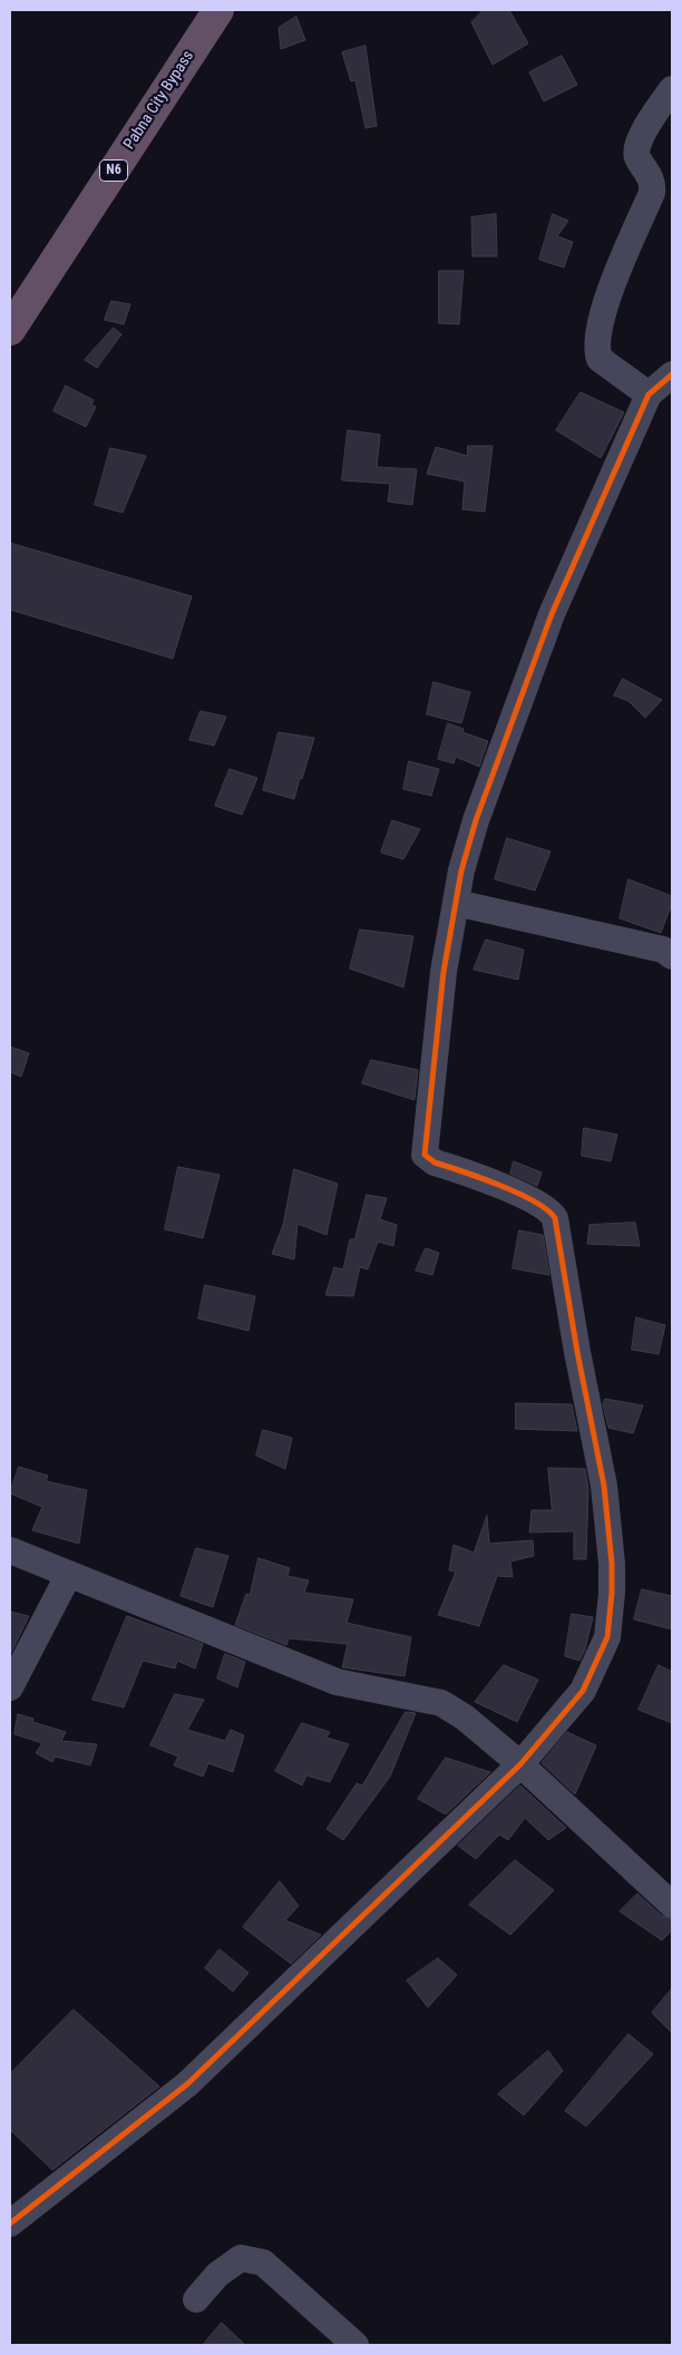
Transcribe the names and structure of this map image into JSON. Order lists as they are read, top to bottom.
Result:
{
  "streets": {
    "highway": ["Pabna City Bypass", "N6"]
  }
}
